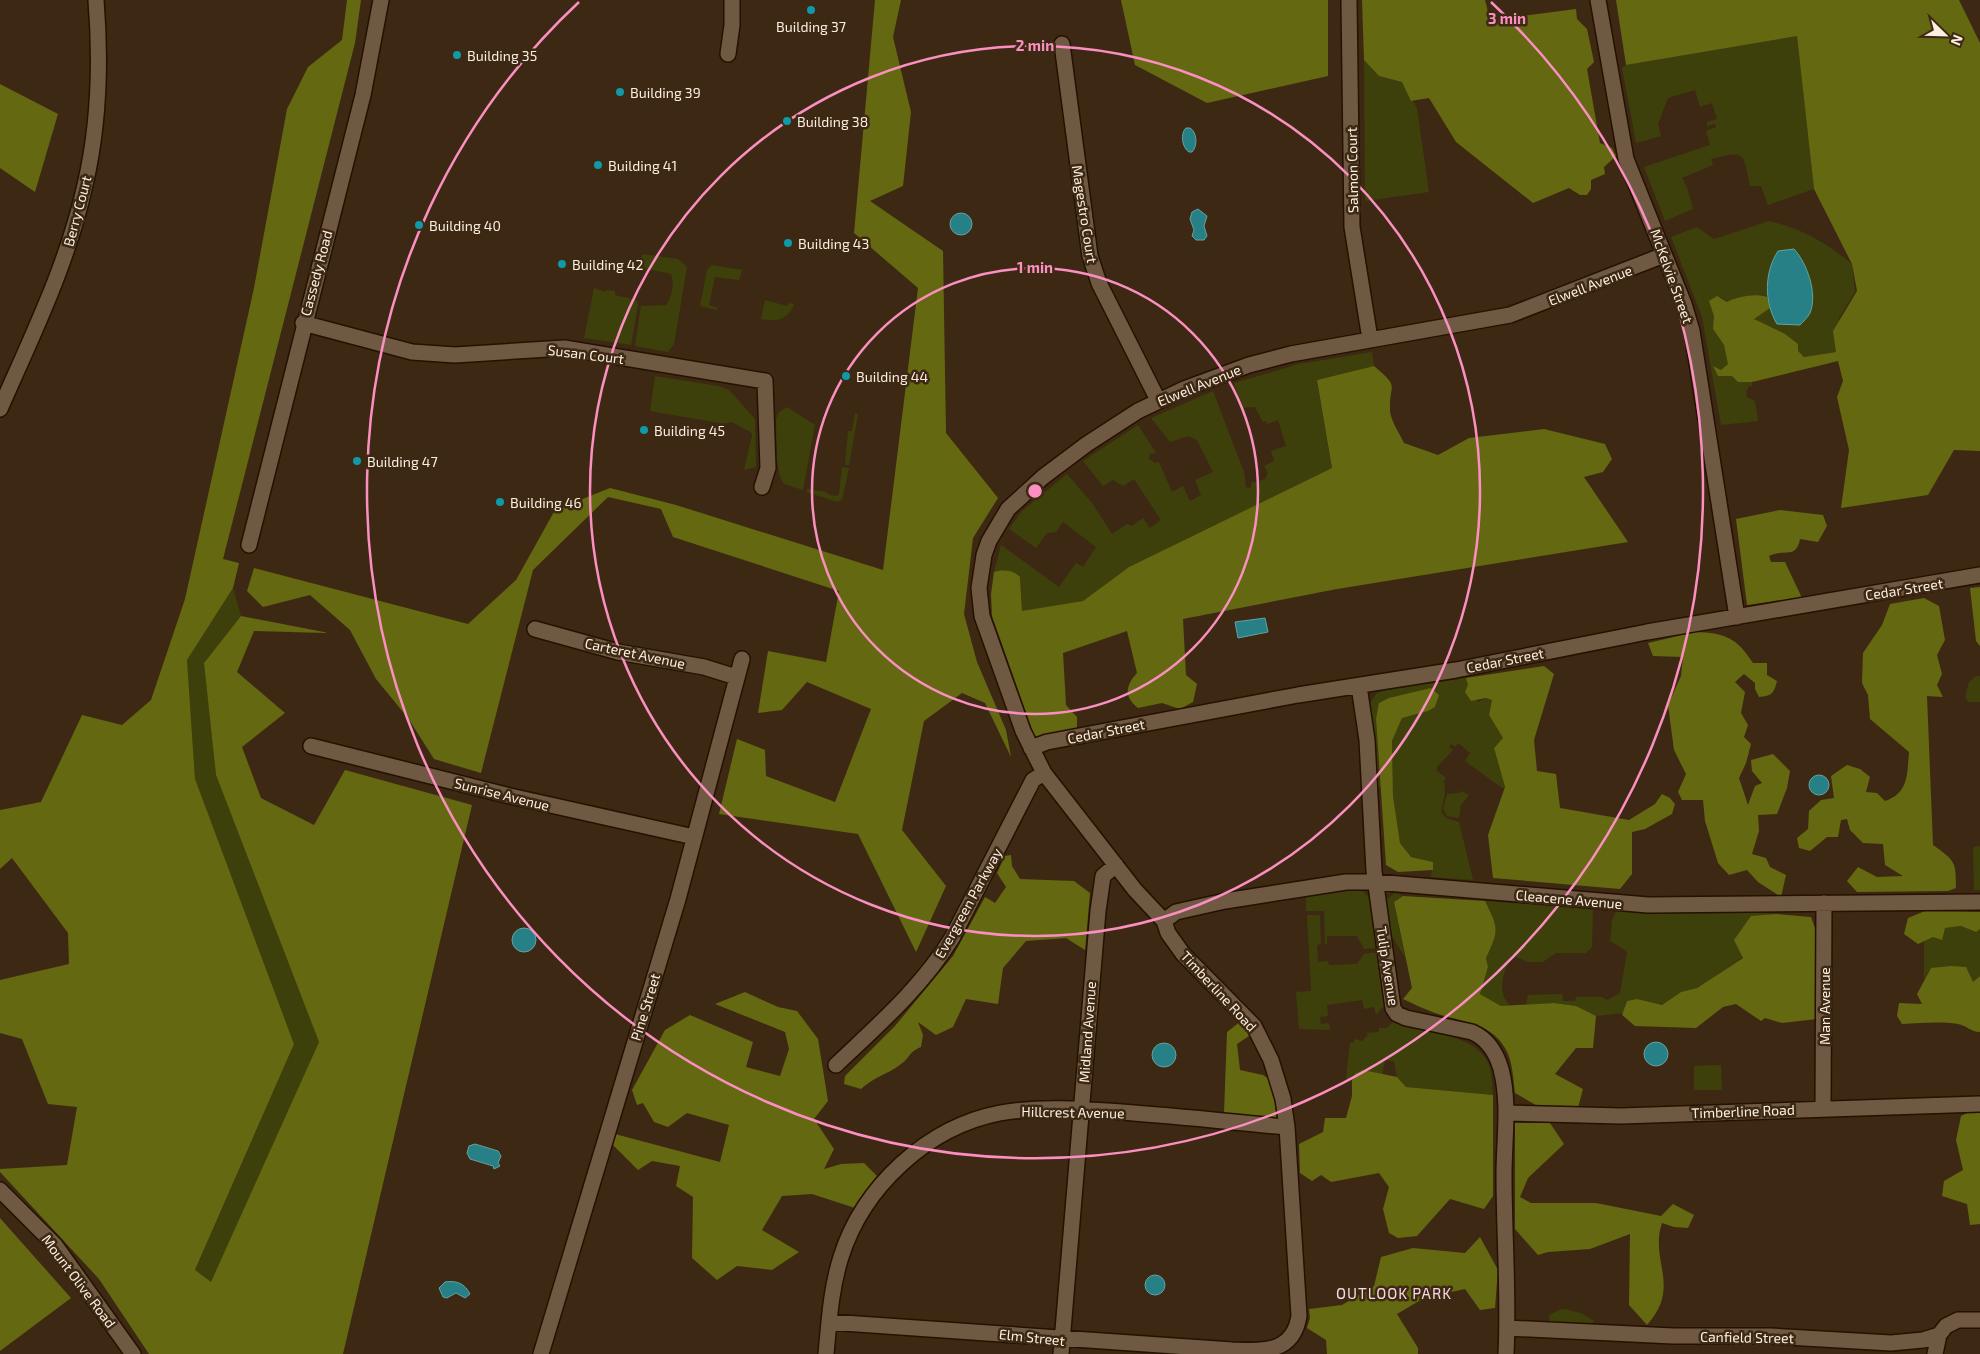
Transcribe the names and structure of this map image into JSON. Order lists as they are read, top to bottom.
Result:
{
  "streets": {
    "street": [
      "Salmon Court",
      "Berry Court",
      "Magestro Court",
      "Cassedy Road",
      "McKelvie Street",
      "Elwell Avenue",
      "Susan Court",
      "Cedar Street",
      "Carteret Avenue",
      "Sunrise Avenue",
      "Cleacene Avenue",
      "Evergreen Parkway",
      "Tulip Avenue",
      "Timberline Road",
      "Man Avenue",
      "Pine Street",
      "Midland Avenue",
      "Hillcrest Avenue",
      "Mount Olive Road",
      "Elm Street",
      "Canfield Street"
    ]
  },
  "crossings": [
    ["Salmon Court", "Elwell Avenue"],
    ["Magestro Court", "Elwell Avenue"],
    ["Cassedy Road", "Susan Court"],
    ["McKelvie Street", "Elwell Avenue"],
    ["McKelvie Street", "Cedar Street"],
    ["Elwell Avenue", "Cedar Street"],
    ["Elwell Avenue", "Timberline Road"],
    ["Cedar Street", "Tulip Avenue"],
    ["Cedar Street", "Timberline Road"],
    ["Carteret Avenue", "Pine Street"],
    ["Sunrise Avenue", "Pine Street"],
    ["Cleacene Avenue", "Tulip Avenue"],
    ["Cleacene Avenue", "Timberline Road"],
    ["Cleacene Avenue", "Man Avenue"],
    ["Evergreen Parkway", "Timberline Road"],
    ["Tulip Avenue", "Timberline Road"],
    ["Tulip Avenue", "Canfield Street"],
    ["Timberline Road", "Man Avenue"],
    ["Timberline Road", "Midland Avenue"],
    ["Timberline Road", "Hillcrest Avenue"],
    ["Timberline Road", "Elm Street"],
    ["Midland Avenue", "Hillcrest Avenue"],
    ["Midland Avenue", "Elm Street"],
    ["Hillcrest Avenue", "Elm Street"]
  ],
  "districts": ["OUTLOOK PARK"],
  "places": [
    "Building 37",
    "Building 35",
    "Building 39",
    "Building 38",
    "Building 41",
    "Building 40",
    "Building 43",
    "Building 42",
    "Building 44",
    "Building 45",
    "Building 47",
    "Building 46"
  ],
  "north": "bottom right",
  "rings": ["3 min", "2 min", "1 min"]
}
